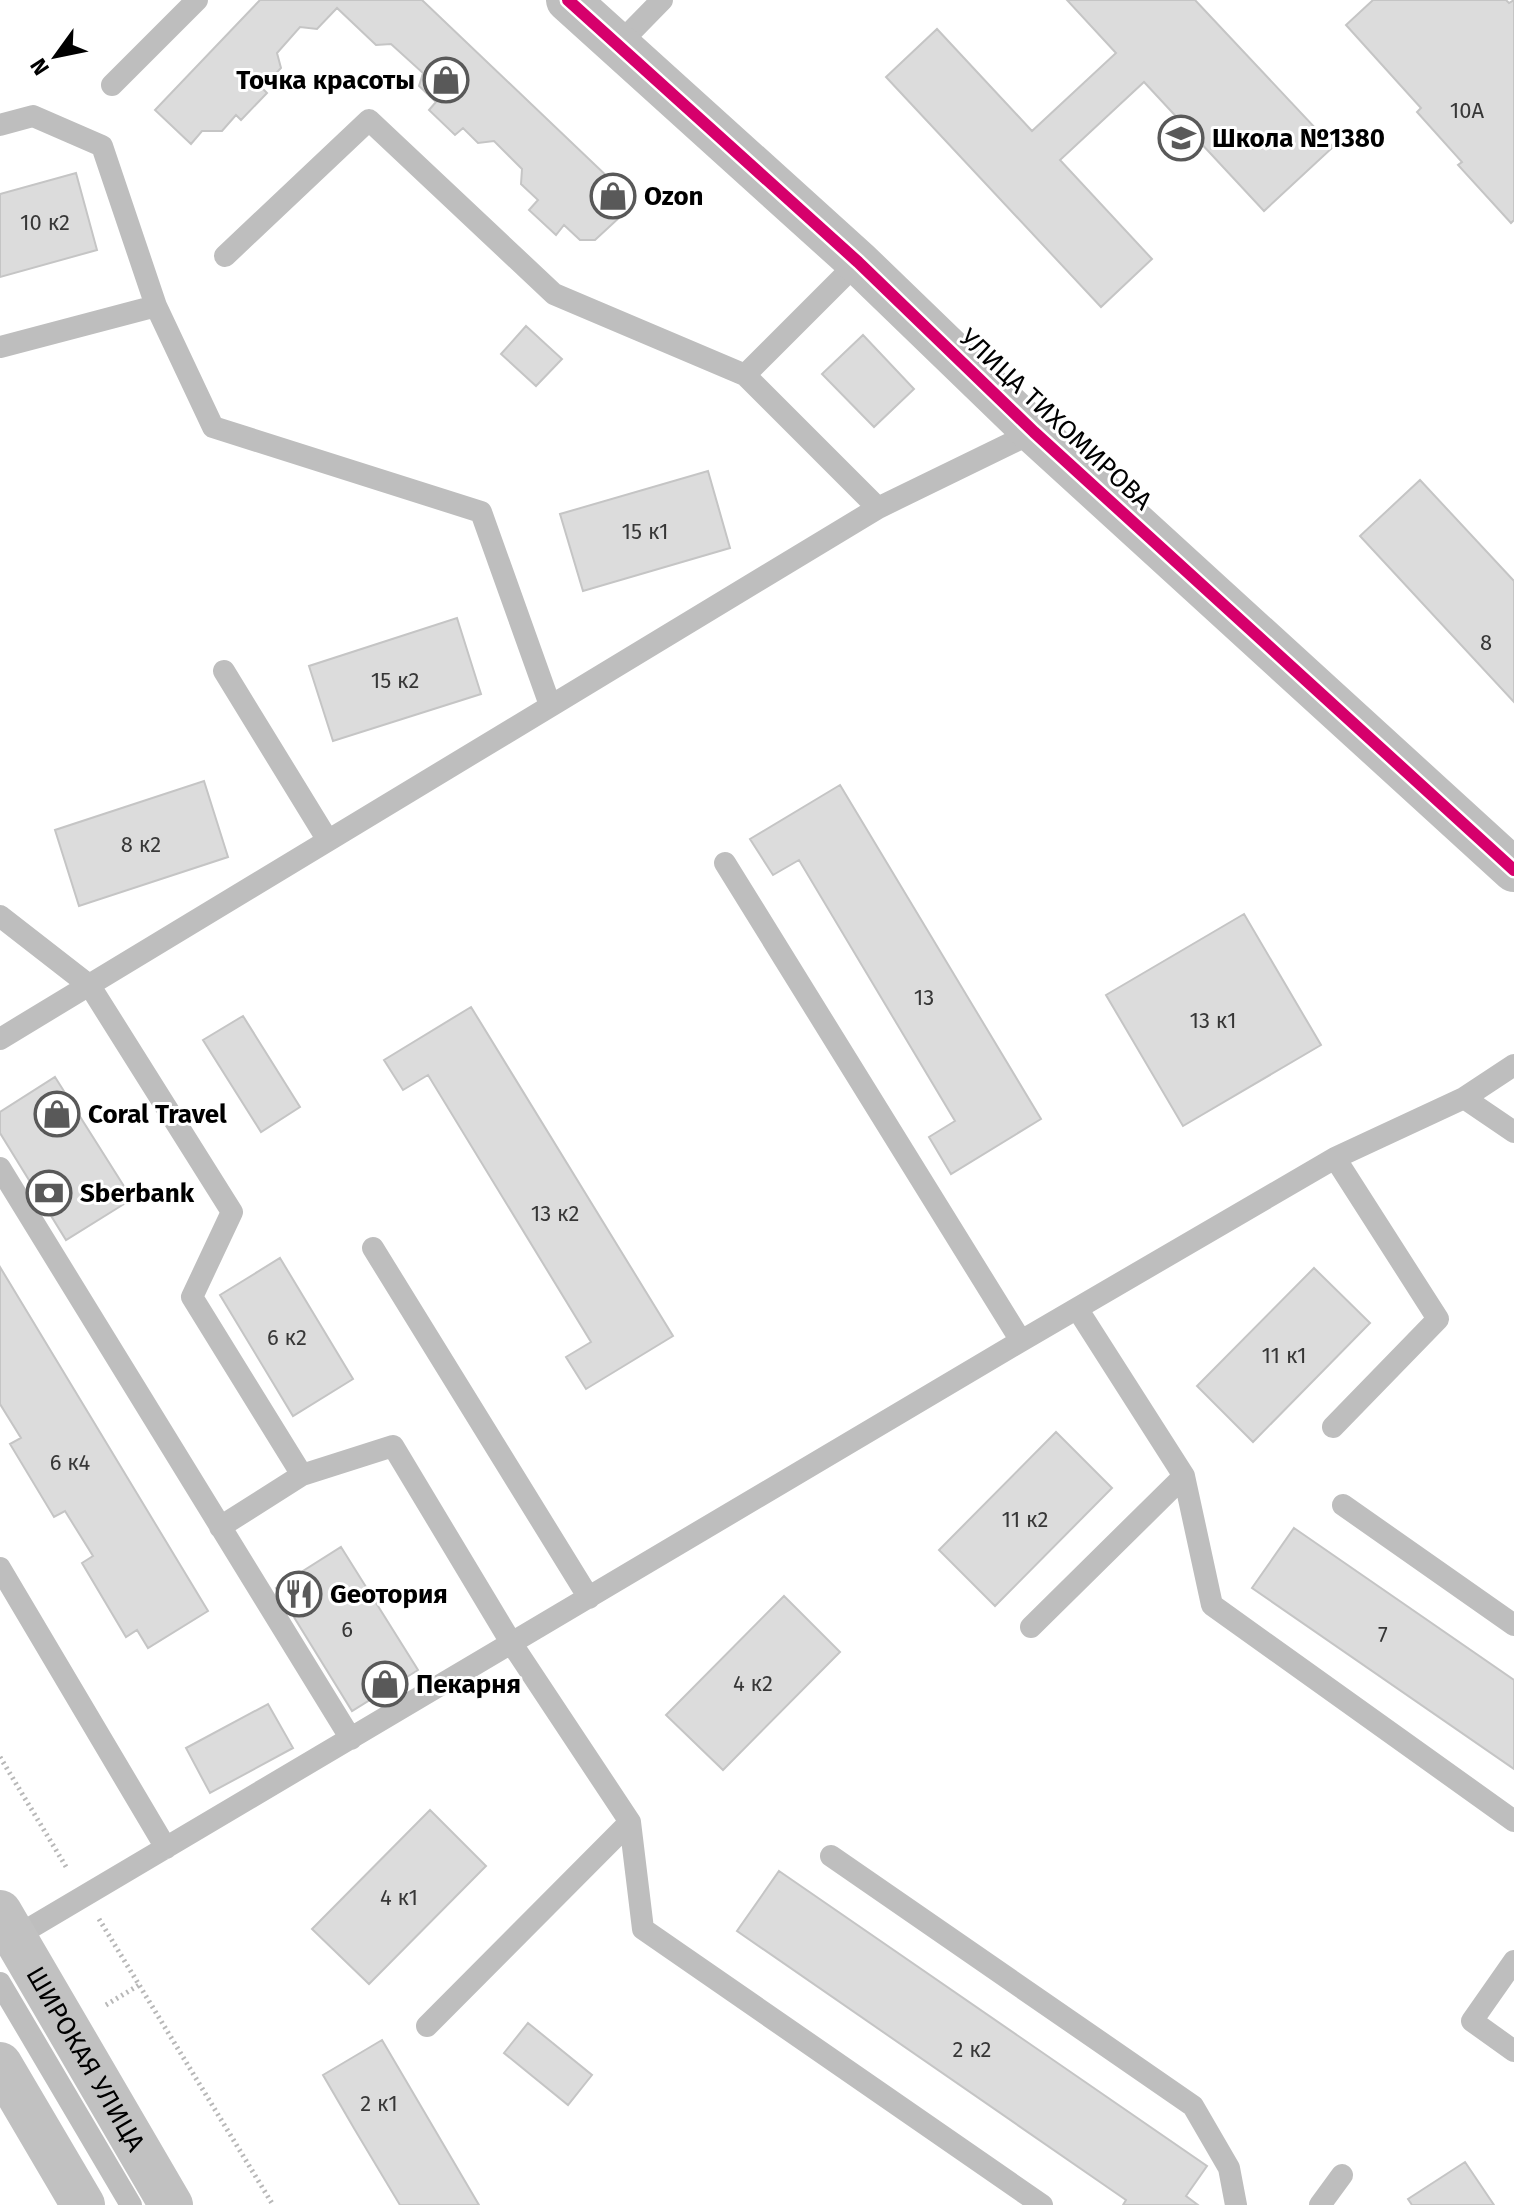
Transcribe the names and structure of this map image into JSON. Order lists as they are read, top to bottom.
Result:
{
  "streets": {
    "main road": ["ШИРОКАЯ УЛИЦА"],
    "street": ["УЛИЦА ТИХОМИРОВА"]
  },
  "places": {
    "shop": [
      "Точка красоты",
      "Ozon",
      "Coral Travel",
      "Пекарня"
    ],
    "school or university": ["Школа №1380"],
    "bank": ["Sberbank"],
    "restaurant": ["Gеотория"]
  },
  "house_numbers": [
    "10А",
    "10 к2",
    "15 к1",
    "8",
    "15 к2",
    "8 к2",
    "13",
    "13 к1",
    "13 к2",
    "6 к2",
    "11 к1",
    "6 к4",
    "11 к2",
    "6",
    "7",
    "4 к2",
    "4 к1",
    "2 к2",
    "2 к1"
  ],
  "north": "bottom left"
}
